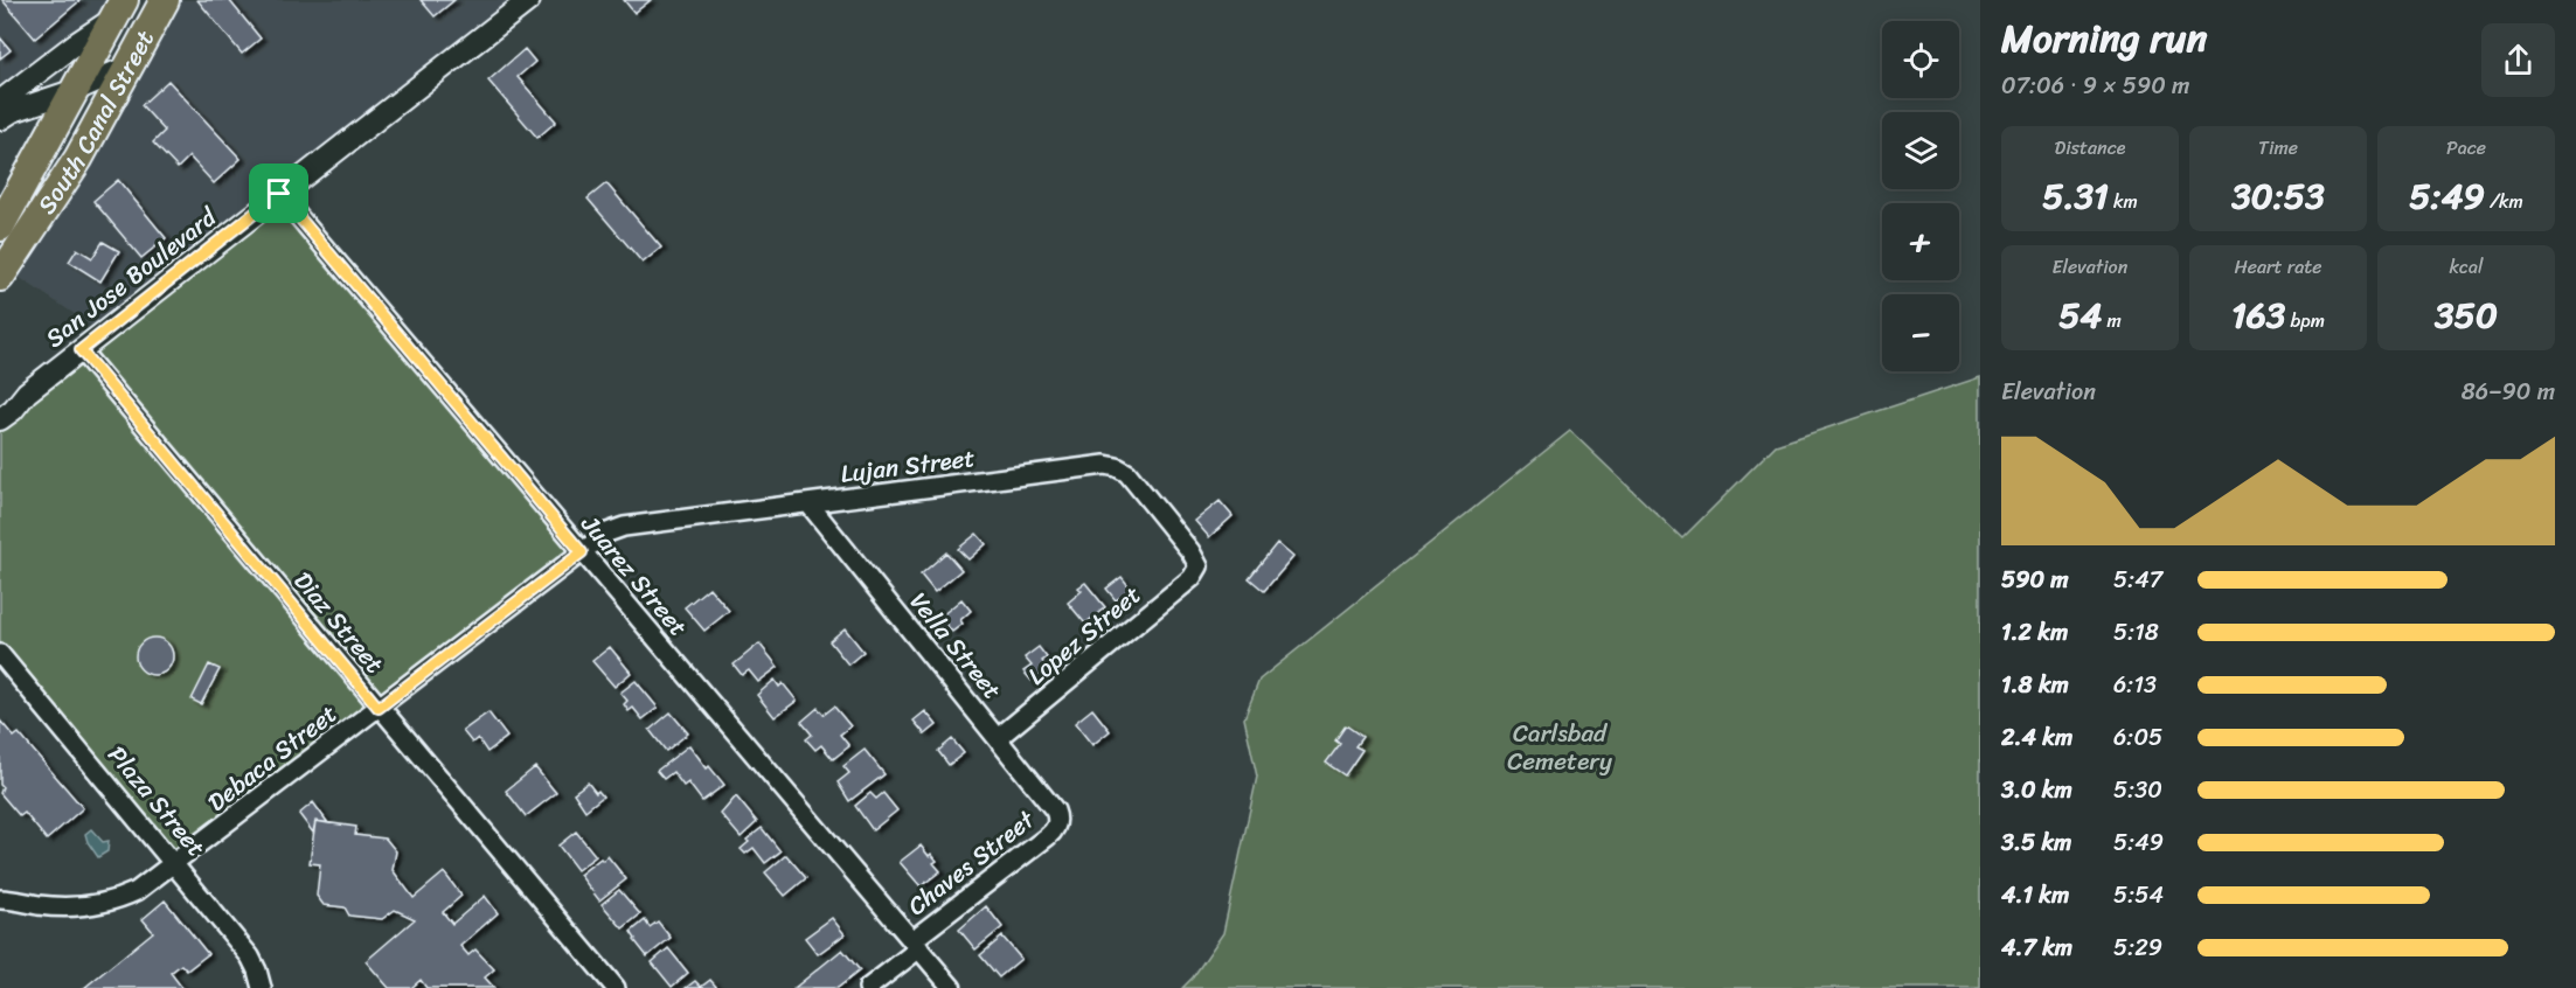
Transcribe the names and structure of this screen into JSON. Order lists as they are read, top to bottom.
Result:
{
  "streets": {
    "highway": ["South Canal Street"],
    "street": [
      "San Jose Boulevard",
      "Lujan Street",
      "Juarez Street",
      "Diaz Street",
      "Lopez Street",
      "Vella Street",
      "Debaca Street",
      "Plaza Street",
      "Chaves Street"
    ]
  },
  "crossings": [
    ["San Jose Boulevard", "Juarez Street"],
    ["San Jose Boulevard", "Diaz Street"],
    ["Lujan Street", "Juarez Street"],
    ["Lujan Street", "Lopez Street"],
    ["Lujan Street", "Vella Street"],
    ["Lujan Street", "Debaca Street"],
    ["Juarez Street", "Debaca Street"],
    ["Juarez Street", "Chaves Street"],
    ["Diaz Street", "Debaca Street"],
    ["Lopez Street", "Vella Street"],
    ["Vella Street", "Chaves Street"],
    ["Debaca Street", "Plaza Street"]
  ],
  "parks": ["Carlsbad Cemetery"],
  "page": {
    "heading": ["Morning run", "07:06 · 9 × 590 m"],
    "map_buttons": ["+", "−"],
    "stats": [
      ["Distance", "5.31 km"],
      ["Time", "30:53"],
      ["Pace", "5:49 /km"],
      ["Elevation", "54 m"],
      ["Heart rate", "163 bpm"],
      ["kcal", "350"]
    ],
    "chart": ["Elevation", "86–90 m"],
    "list": [
      {
        "name": "590 m",
        "note": "5:47"
      },
      {
        "name": "1.2 km",
        "note": "5:18"
      },
      {
        "name": "1.8 km",
        "note": "6:13"
      },
      {
        "name": "2.4 km",
        "note": "6:05"
      },
      {
        "name": "3.0 km",
        "note": "5:30"
      },
      {
        "name": "3.5 km",
        "note": "5:49"
      },
      {
        "name": "4.1 km",
        "note": "5:54"
      },
      {
        "name": "4.7 km",
        "note": "5:29"
      }
    ]
  }
}
